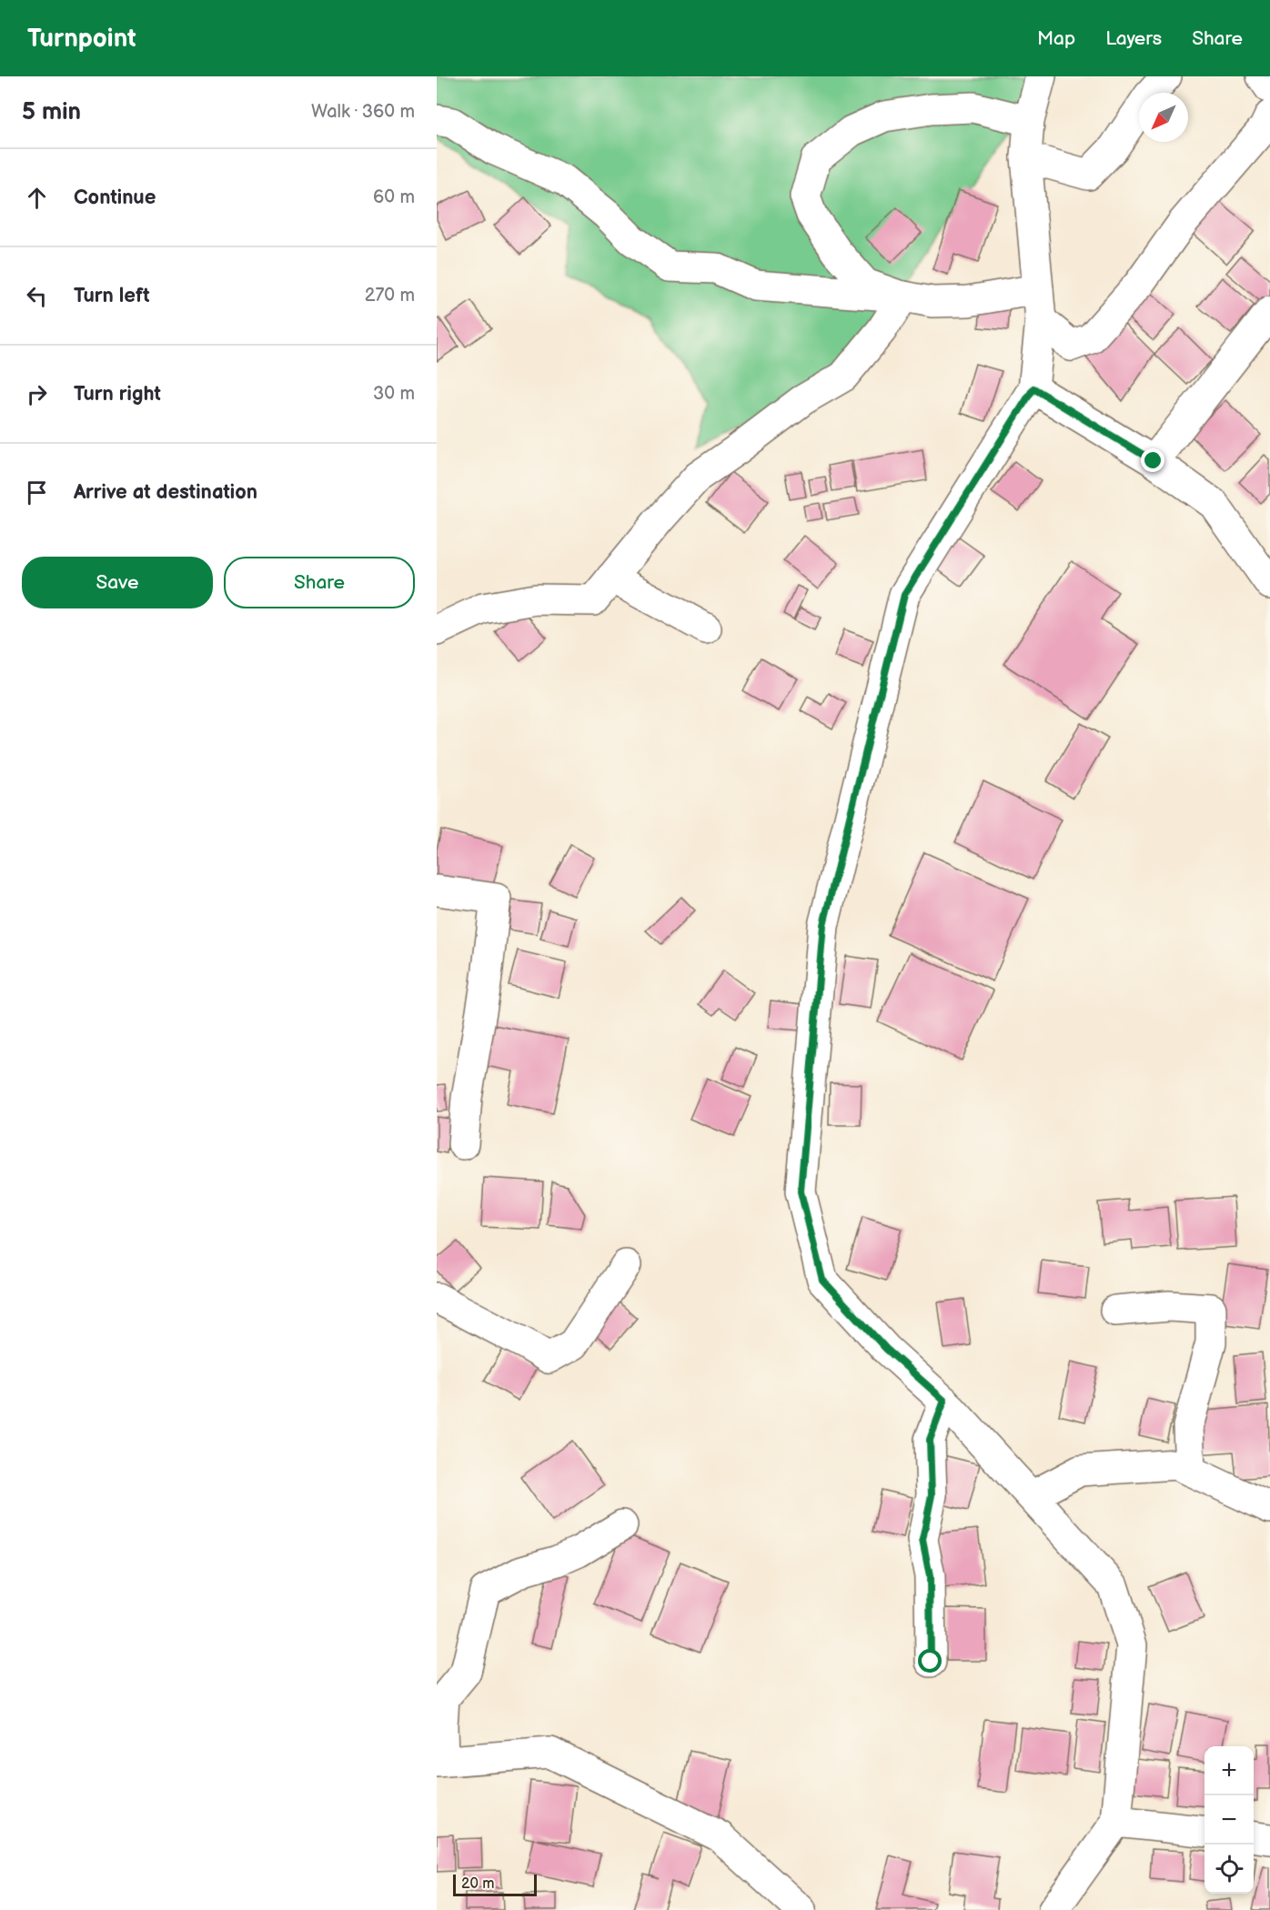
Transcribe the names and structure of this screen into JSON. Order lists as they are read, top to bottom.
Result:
{
  "scale_bar": "20 m",
  "north": "bottom left",
  "page": {
    "header": "Turnpoint",
    "nav": ["Map", "Layers", "Share"],
    "heading": ["5 min", "Walk · 360 m"],
    "list": [
      ["Continue", "60 m"],
      ["Turn left", "270 m"],
      ["Turn right", "30 m"],
      "Arrive at destination"
    ],
    "buttons": ["Save", "Share"],
    "map_buttons": ["+", "−"],
    "scale": "20 m"
  }
}
